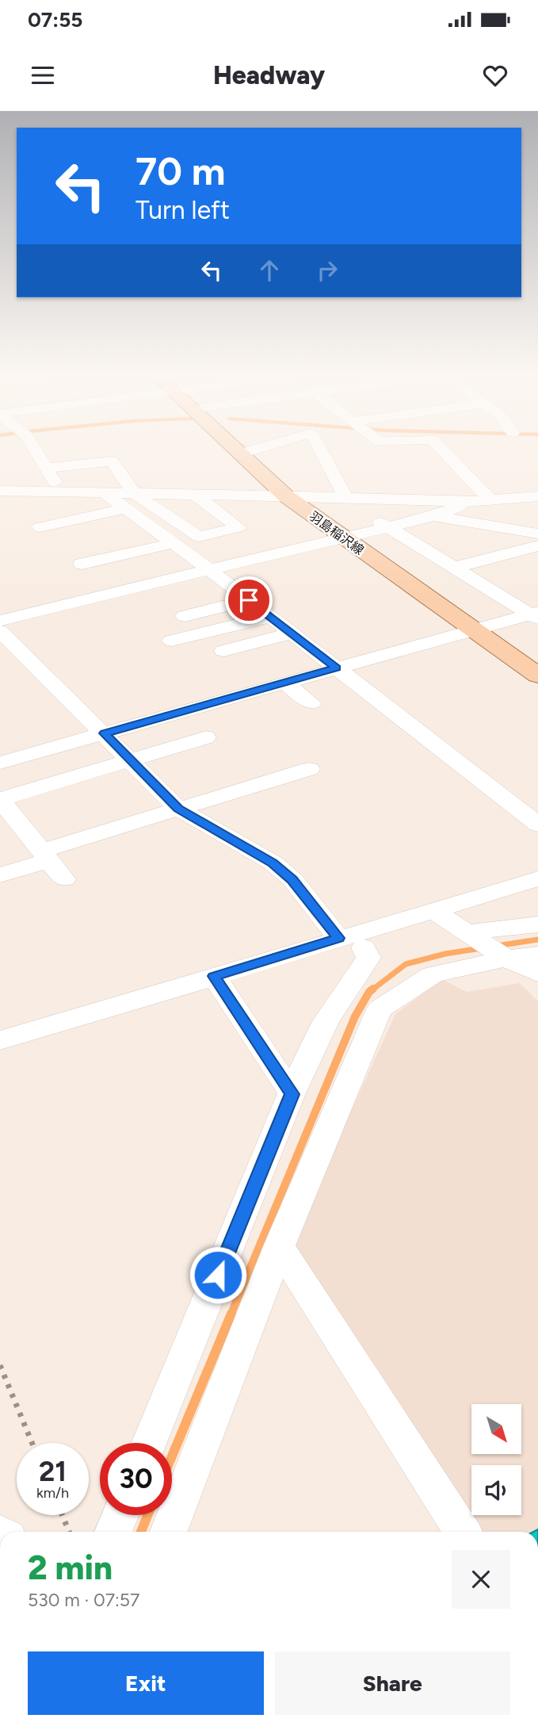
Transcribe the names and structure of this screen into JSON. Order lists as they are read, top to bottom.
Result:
{
  "streets": {
    "main road": ["羽島稲沢線"]
  },
  "north": "bottom right",
  "page": {
    "status": "07:55",
    "header": "Headway",
    "turn": ["70 m", "Turn left"],
    "speed": "21 km/h",
    "limit": "30",
    "heading": ["2 min", "530 m · 07:57"],
    "buttons": ["Exit", "Share"]
  }
}
